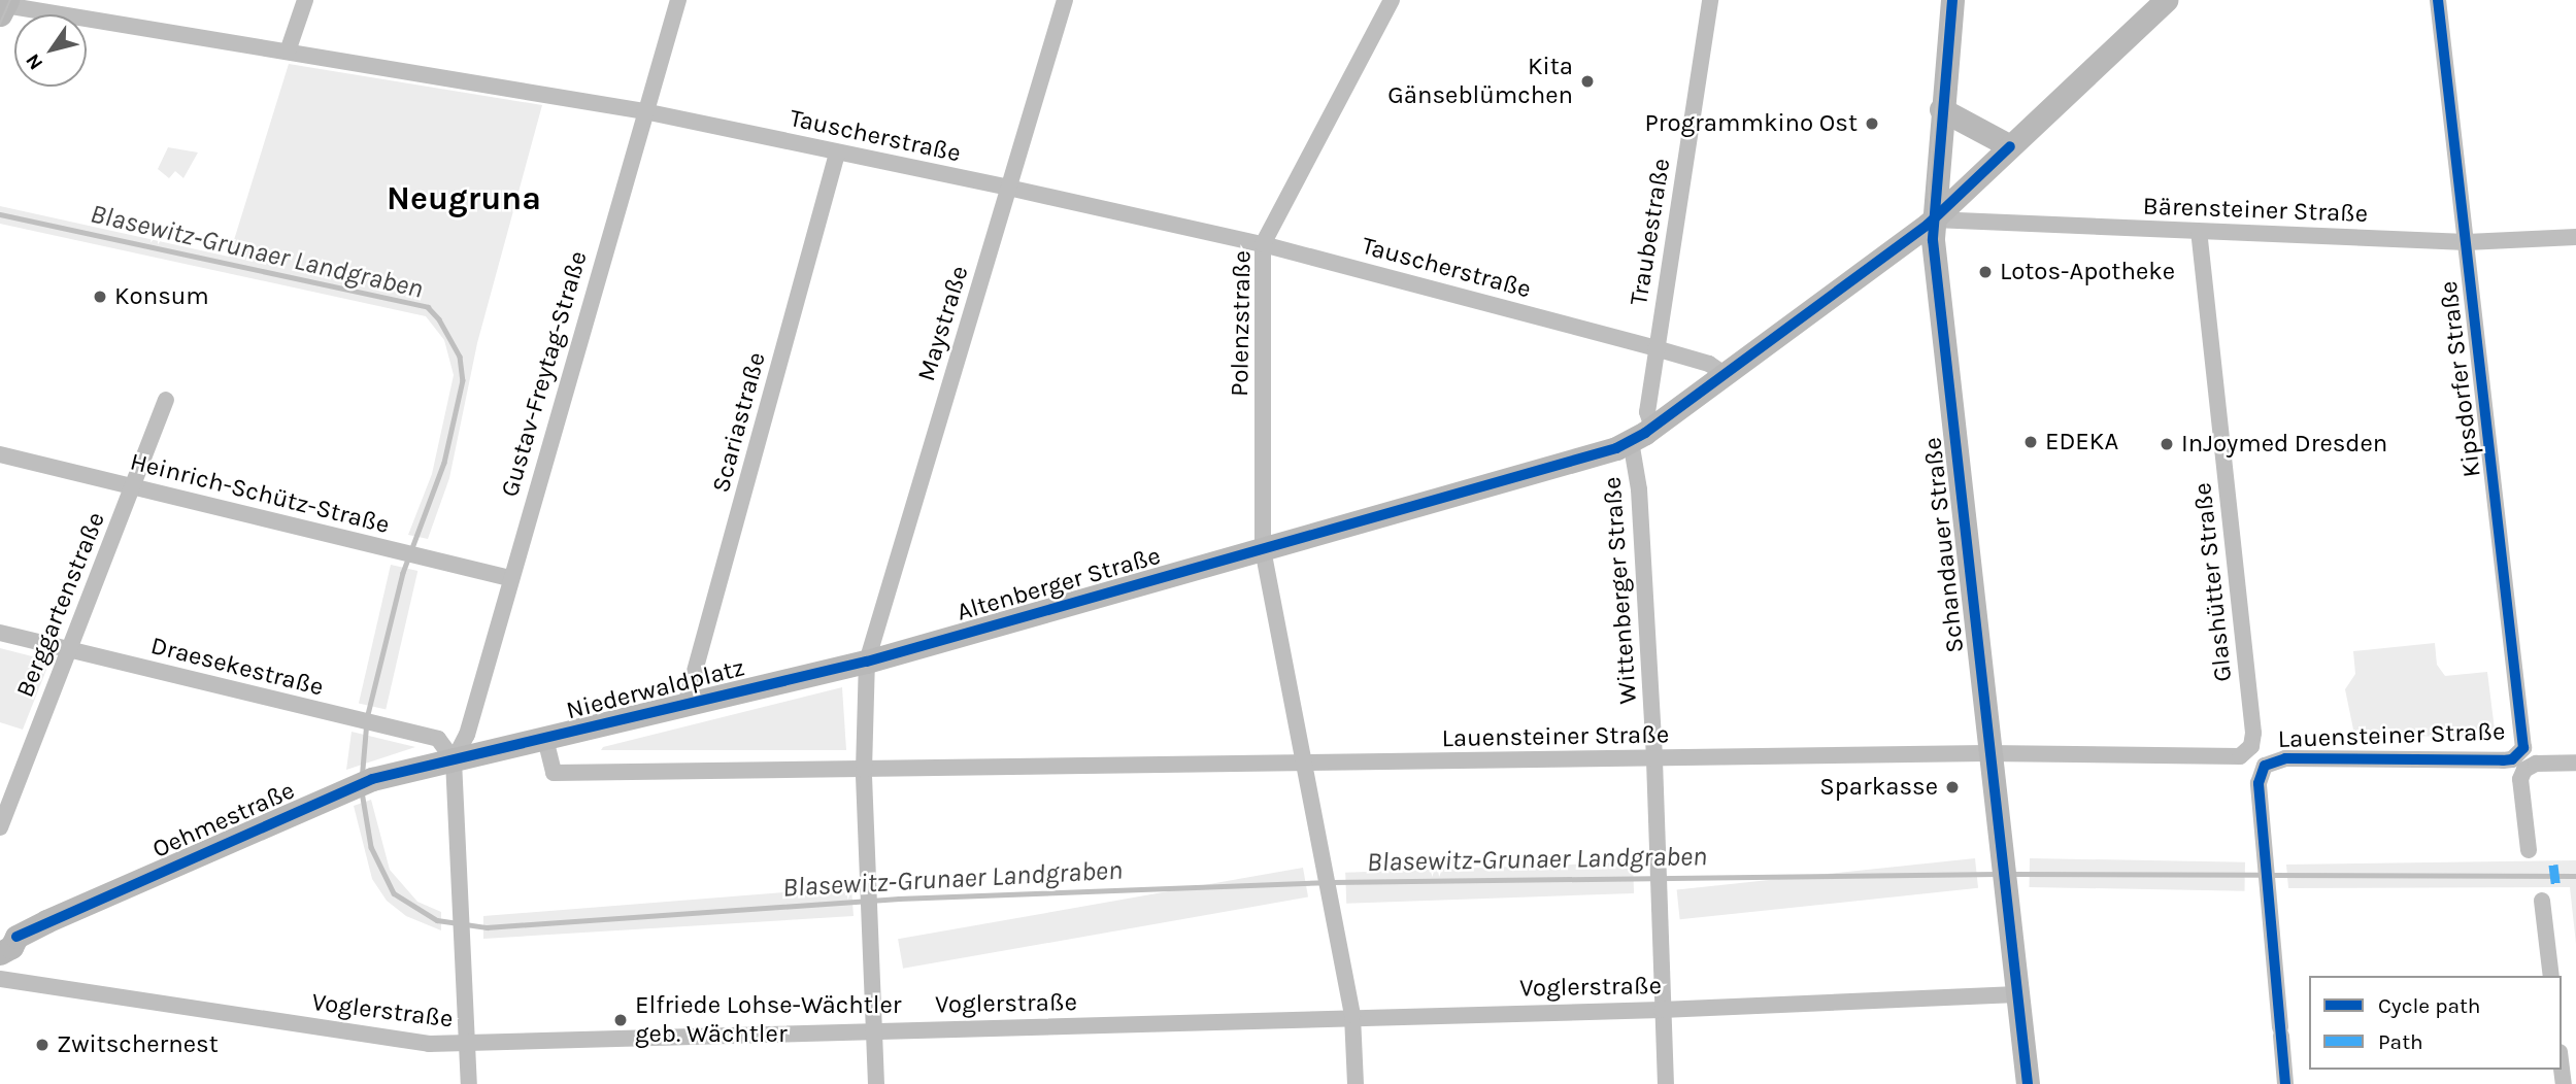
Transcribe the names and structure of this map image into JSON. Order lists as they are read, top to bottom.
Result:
{
  "streets": {
    "main road": [
      "Schandauer Straße",
      "Altenberger Straße",
      "Niederwaldplatz",
      "Oehmestraße"
    ],
    "street": [
      "Tauscherstraße",
      "Bärensteiner Straße",
      "Traubestraße",
      "Maystraße",
      "Polenzstraße",
      "Gustav-Freytag-Straße",
      "Kipsdorfer Straße",
      "Scariastraße",
      "Heinrich-Schütz-Straße",
      "Glashütter Straße",
      "Wittenberger Straße",
      "Berggartenstraße",
      "Draesekestraße",
      "Lauensteiner Straße",
      "Voglerstraße"
    ]
  },
  "crossings": [
    ["Tauscherstraße", "Traubestraße"],
    ["Tauscherstraße", "Maystraße"],
    ["Tauscherstraße", "Polenzstraße"],
    ["Tauscherstraße", "Gustav-Freytag-Straße"],
    ["Tauscherstraße", "Scariastraße"],
    ["Tauscherstraße", "Altenberger Straße"],
    ["Bärensteiner Straße", "Kipsdorfer Straße"],
    ["Bärensteiner Straße", "Schandauer Straße"],
    ["Bärensteiner Straße", "Glashütter Straße"],
    ["Bärensteiner Straße", "Altenberger Straße"],
    ["Traubestraße", "Altenberger Straße"],
    ["Maystraße", "Altenberger Straße"],
    ["Maystraße", "Niederwaldplatz"],
    ["Polenzstraße", "Altenberger Straße"],
    ["Polenzstraße", "Lauensteiner Straße"],
    ["Polenzstraße", "Voglerstraße"],
    ["Gustav-Freytag-Straße", "Heinrich-Schütz-Straße"],
    ["Gustav-Freytag-Straße", "Draesekestraße"],
    ["Gustav-Freytag-Straße", "Niederwaldplatz"],
    ["Gustav-Freytag-Straße", "Oehmestraße"],
    ["Kipsdorfer Straße", "Lauensteiner Straße"],
    ["Scariastraße", "Niederwaldplatz"],
    ["Heinrich-Schütz-Straße", "Berggartenstraße"],
    ["Schandauer Straße", "Altenberger Straße"],
    ["Schandauer Straße", "Lauensteiner Straße"],
    ["Schandauer Straße", "Voglerstraße"],
    ["Glashütter Straße", "Lauensteiner Straße"],
    ["Altenberger Straße", "Wittenberger Straße"],
    ["Altenberger Straße", "Niederwaldplatz"],
    ["Wittenberger Straße", "Lauensteiner Straße"],
    ["Wittenberger Straße", "Voglerstraße"],
    ["Berggartenstraße", "Draesekestraße"],
    ["Draesekestraße", "Niederwaldplatz"],
    ["Draesekestraße", "Oehmestraße"],
    ["Niederwaldplatz", "Lauensteiner Straße"],
    ["Niederwaldplatz", "Oehmestraße"]
  ],
  "districts": ["Neugruna"],
  "water": ["Blasewitz‐Grunaer Landgraben"],
  "places": [
    "Kita Gänseblümchen",
    "Programmkino Ost",
    "Lotos-Apotheke",
    "Konsum",
    "EDEKA",
    "InJoymed Dresden",
    "Sparkasse",
    "Elfriede Lohse-Wächtler geb. Wächtler",
    "Zwitschernest"
  ],
  "legend": ["Cycle path", "Path"],
  "north": "bottom left"
}
